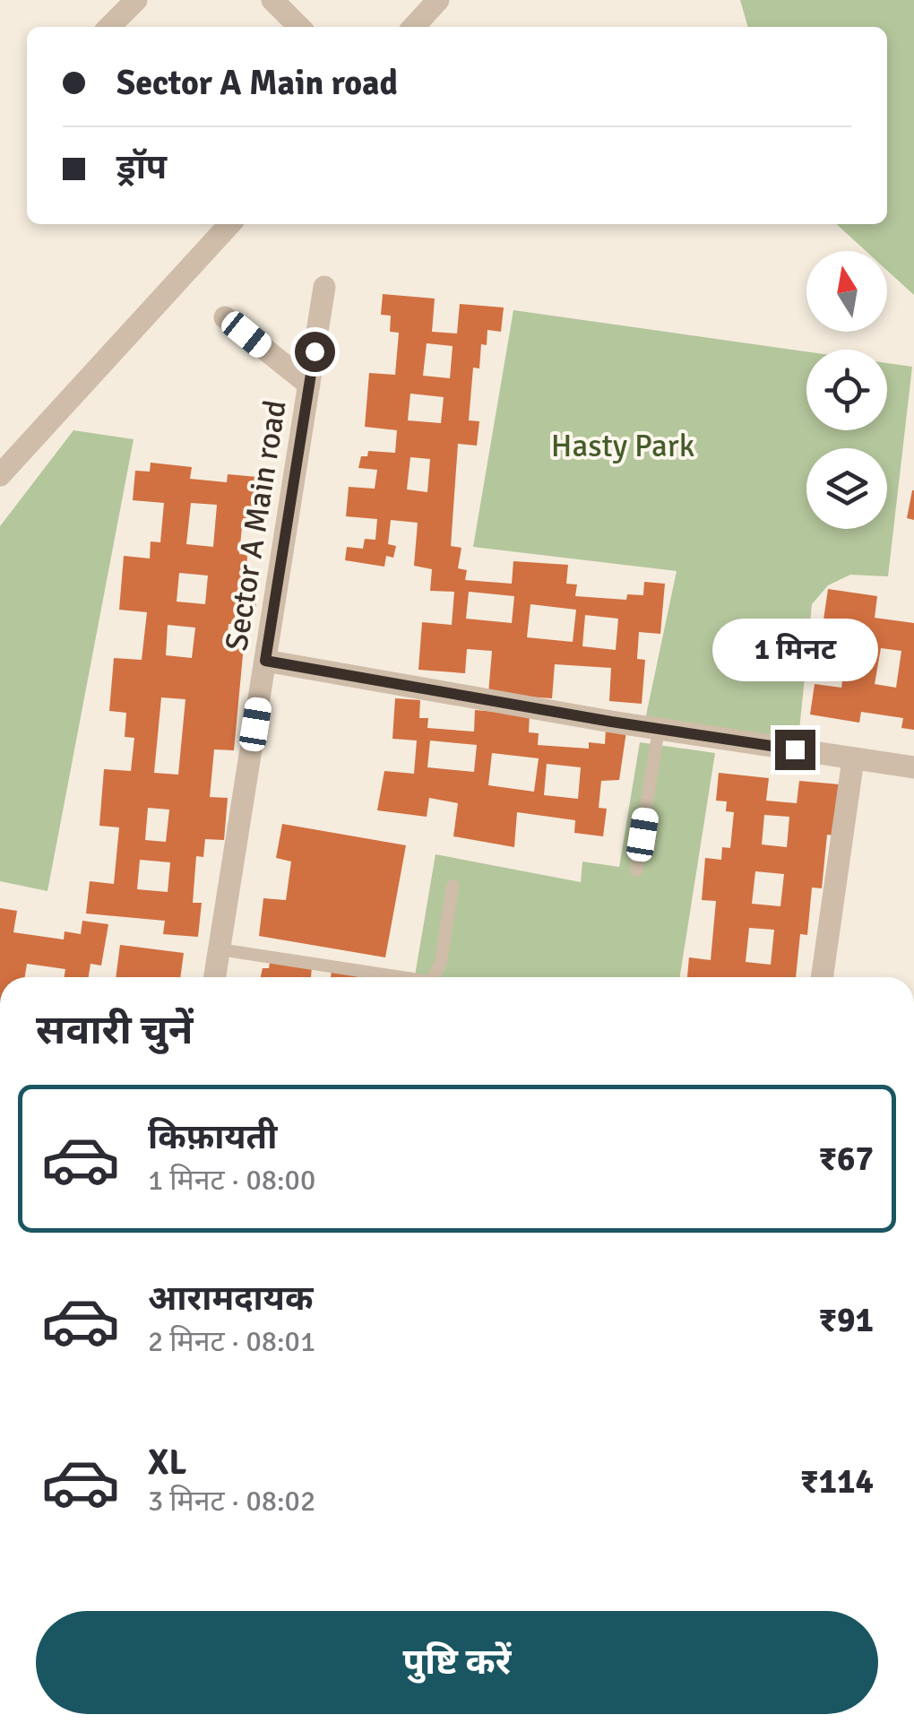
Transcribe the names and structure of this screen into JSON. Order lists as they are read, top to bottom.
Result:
{
  "streets": {
    "street": ["Sector A Main road"]
  },
  "parks": ["Hasty Park"],
  "north": "top",
  "page": {
    "banner": ["Sector A Main road", "ड्रॉप"],
    "bubble": "1 मिनट",
    "heading": "सवारी चुनें",
    "list": [
      {
        "name": "किफ़ायती",
        "note": "1 मिनट · 08:00",
        "value": "₹67"
      },
      {
        "name": "आरामदायक",
        "note": "2 मिनट · 08:01",
        "value": "₹91"
      },
      {
        "name": "XL",
        "note": "3 मिनट · 08:02",
        "value": "₹114"
      }
    ],
    "buttons": "पुष्टि करें"
  }
}
